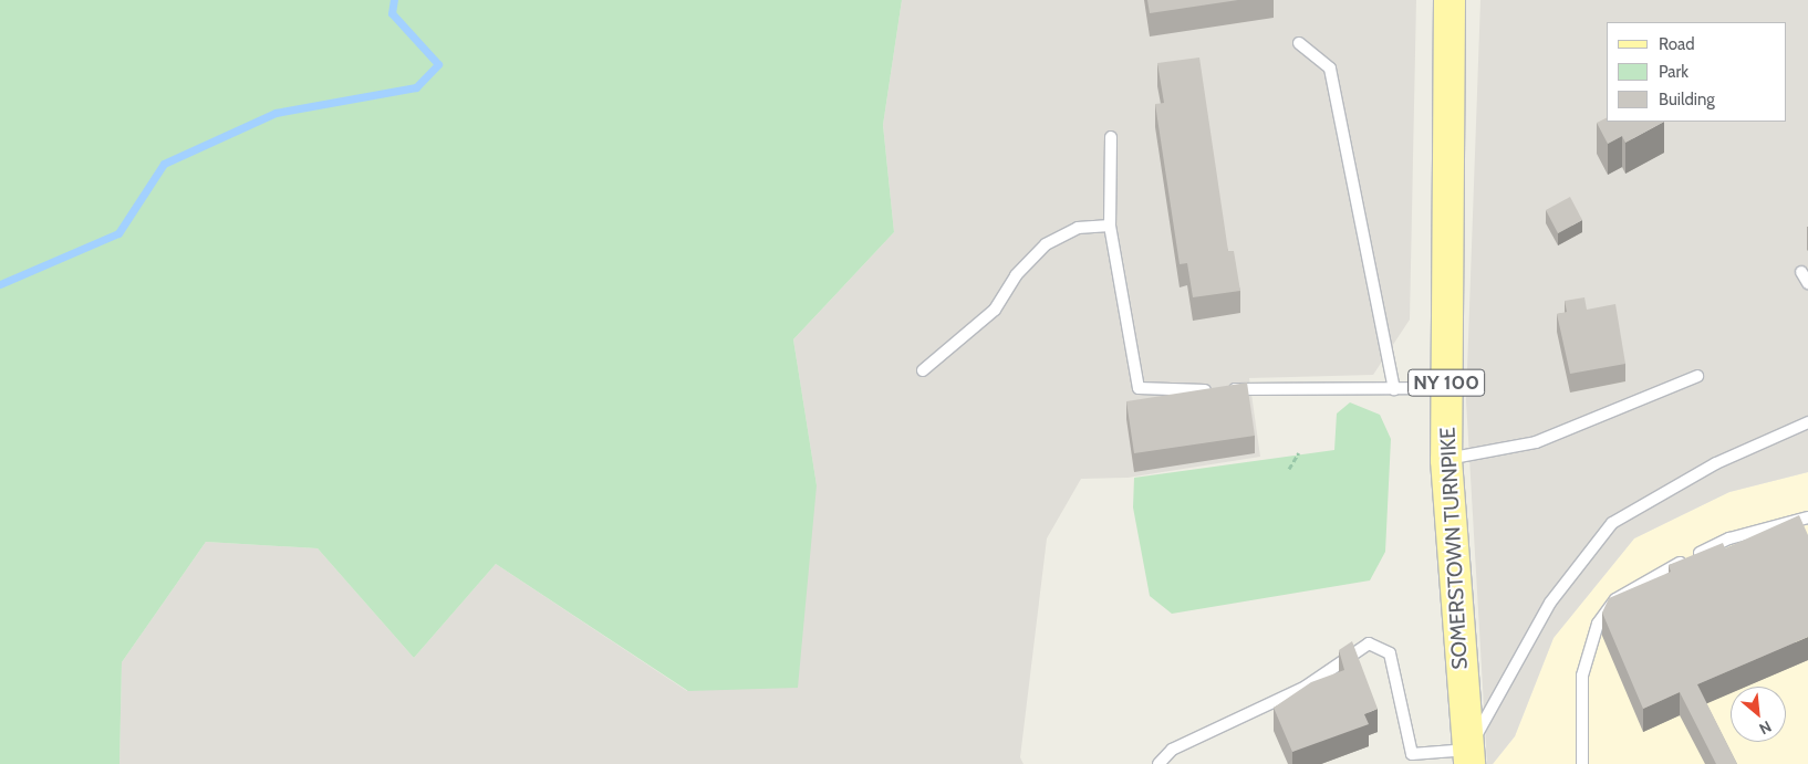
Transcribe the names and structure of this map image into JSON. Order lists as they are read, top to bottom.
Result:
{
  "streets": {
    "main road": ["NY 100", "SOMERSTOWN TURNPIKE"]
  },
  "legend": ["Road", "Park", "Building"],
  "north": "bottom right"
}
